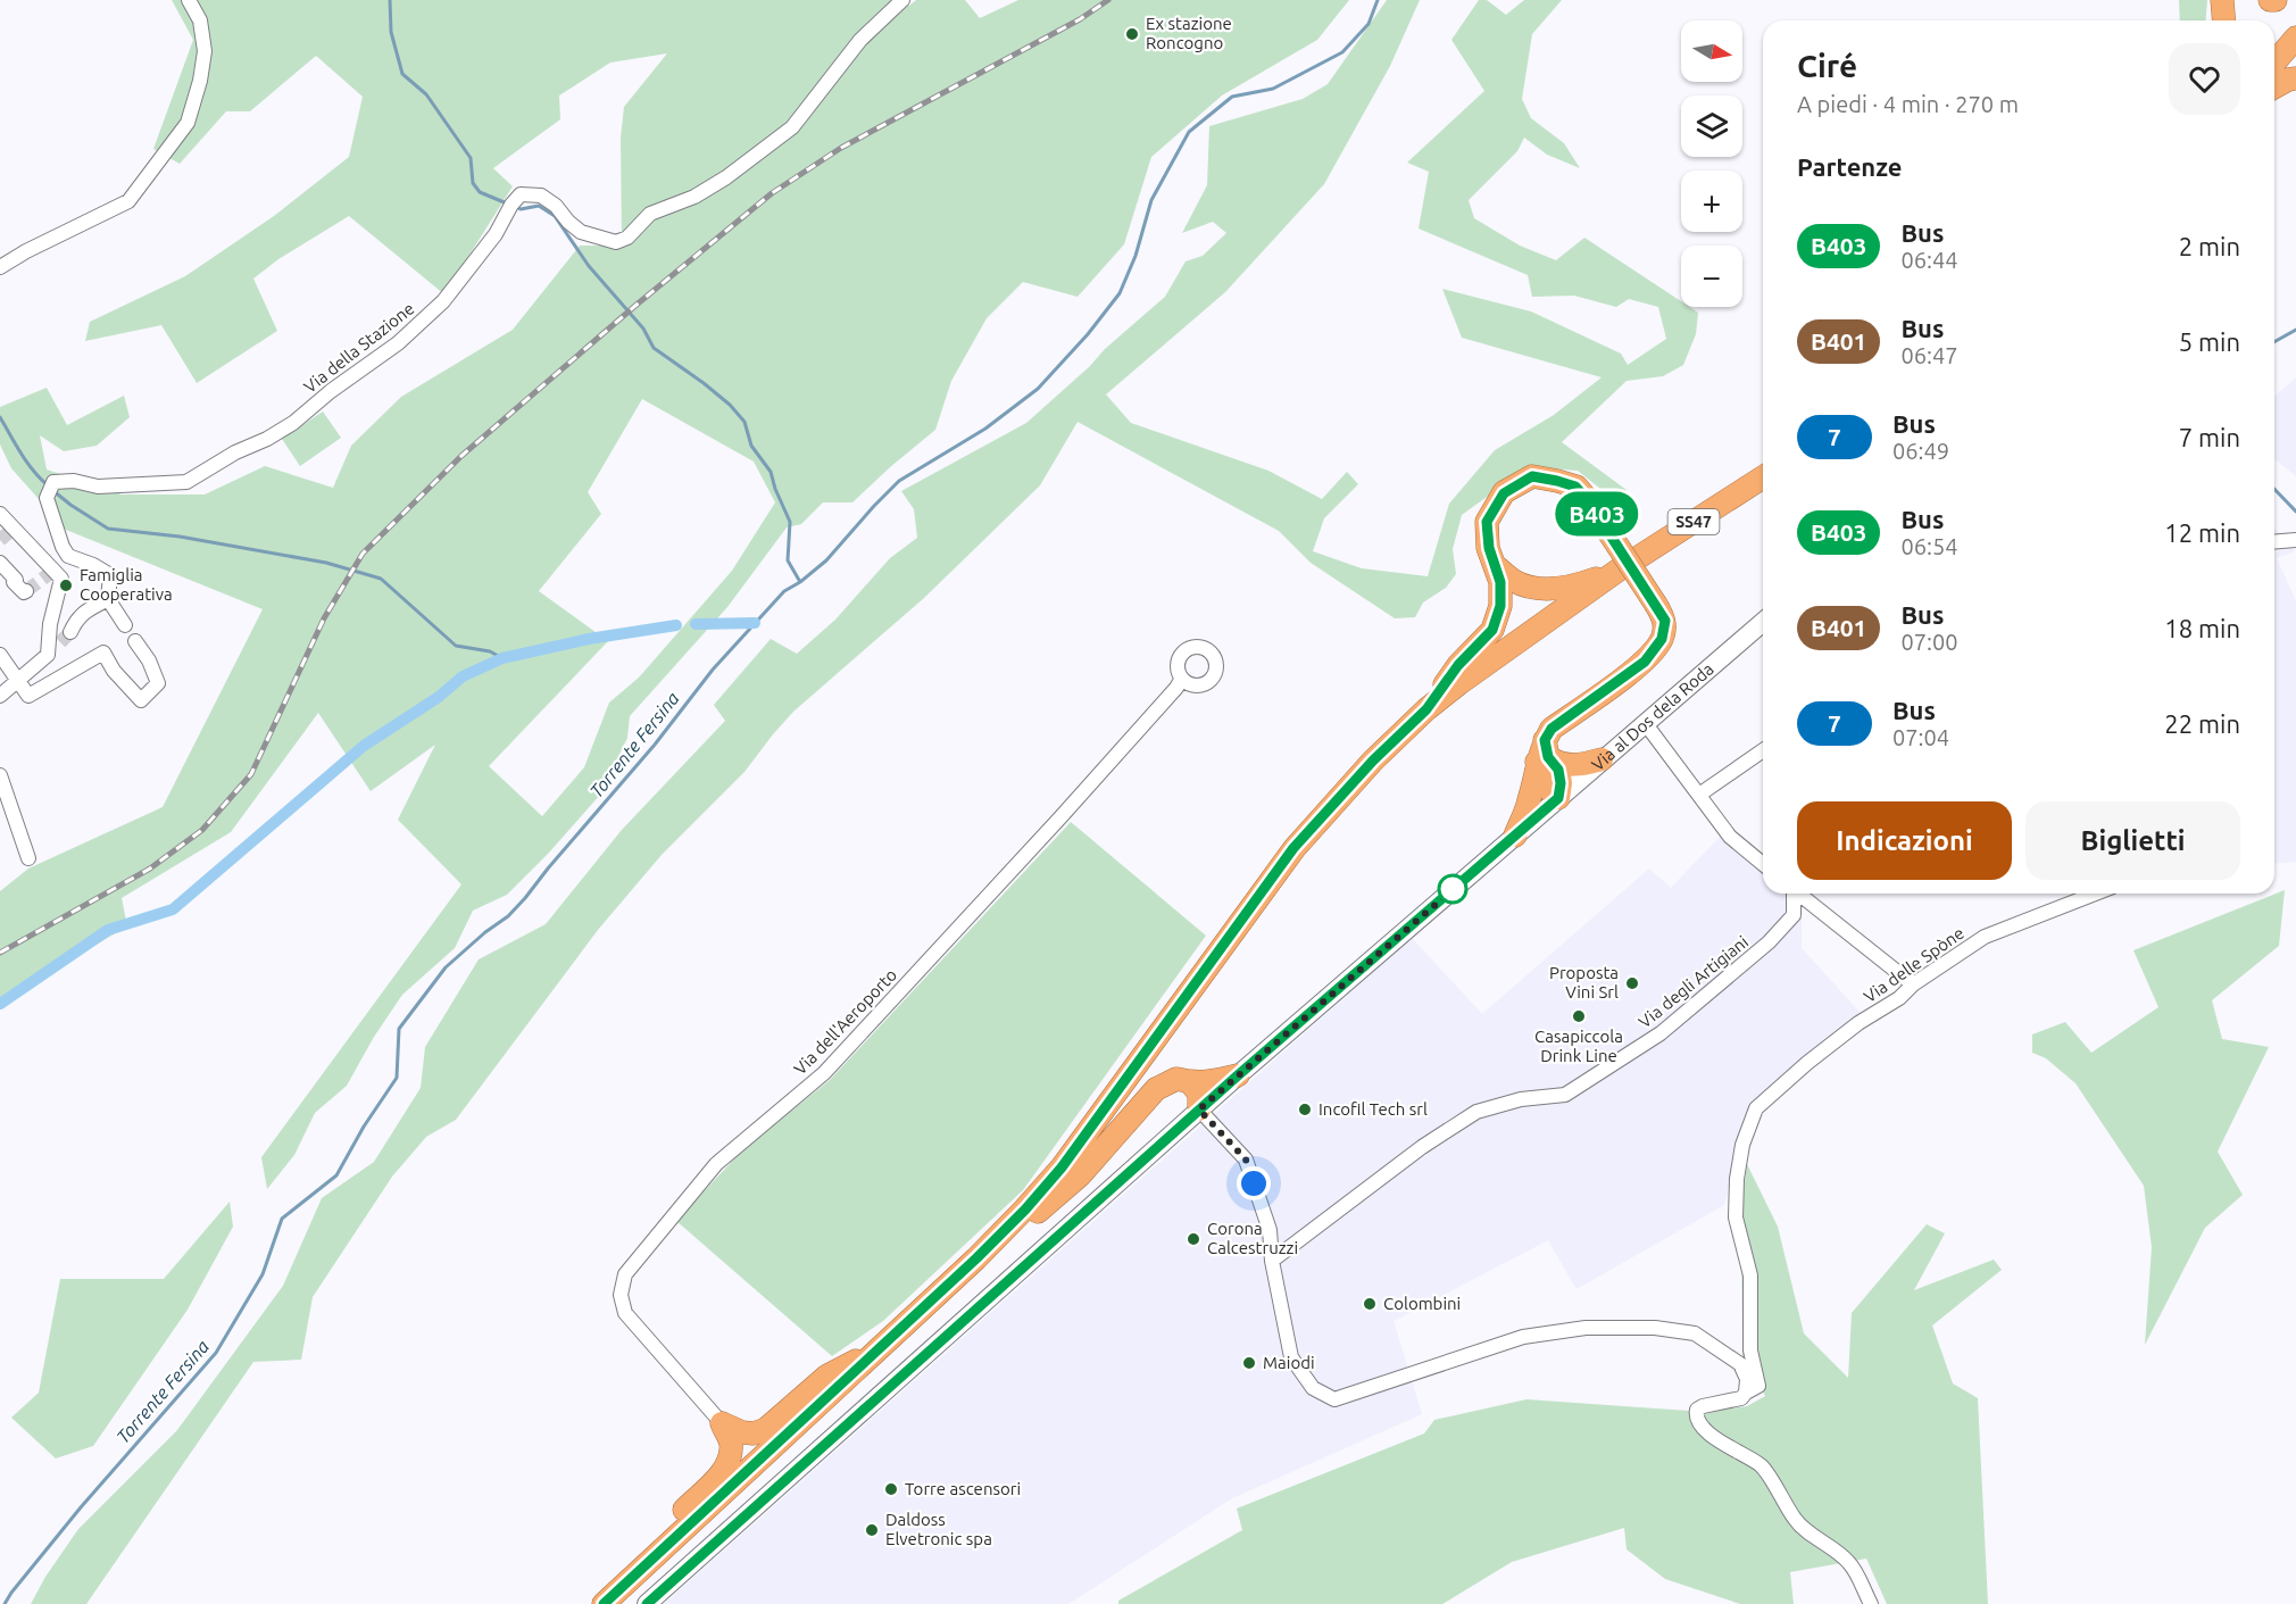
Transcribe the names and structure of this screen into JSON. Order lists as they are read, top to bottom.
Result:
{
  "streets": {
    "highway": ["SS47"],
    "main road": ["Via al Dos dela Roda"],
    "street": [
      "Via della Stazione",
      "Via delle Spòne",
      "Via degli Artigiani",
      "Via dell'Aeroporto"
    ]
  },
  "water": ["Torrente Fersina"],
  "places": [
    "Ex stazione Roncogno",
    "Famiglia Cooperativa",
    "Proposta Vini Srl",
    "Casapiccola Drink Line",
    "Incofil Tech srl",
    "Corona Calcestruzzi",
    "Colombini",
    "Maiodi",
    "Torre ascensori",
    "Daldoss Elvetronic spa"
  ],
  "lines": ["bus line B403"],
  "north": "right",
  "page": {
    "on_map": "B403",
    "map_buttons": ["+", "−"],
    "heading": [
      ["Ciré", "A piedi · 4 min · 270 m"],
      "Partenze"
    ],
    "list": [
      {
        "mark": "B403",
        "name": "Bus",
        "note": "06:44",
        "value": "2 min"
      },
      {
        "mark": "B401",
        "name": "Bus",
        "note": "06:47",
        "value": "5 min"
      },
      {
        "mark": "7",
        "name": "Bus",
        "note": "06:49",
        "value": "7 min"
      },
      {
        "mark": "B403",
        "name": "Bus",
        "note": "06:54",
        "value": "12 min"
      },
      {
        "mark": "B401",
        "name": "Bus",
        "note": "07:00",
        "value": "18 min"
      },
      {
        "mark": "7",
        "name": "Bus",
        "note": "07:04",
        "value": "22 min"
      }
    ],
    "buttons": ["Indicazioni", "Biglietti"]
  }
}
